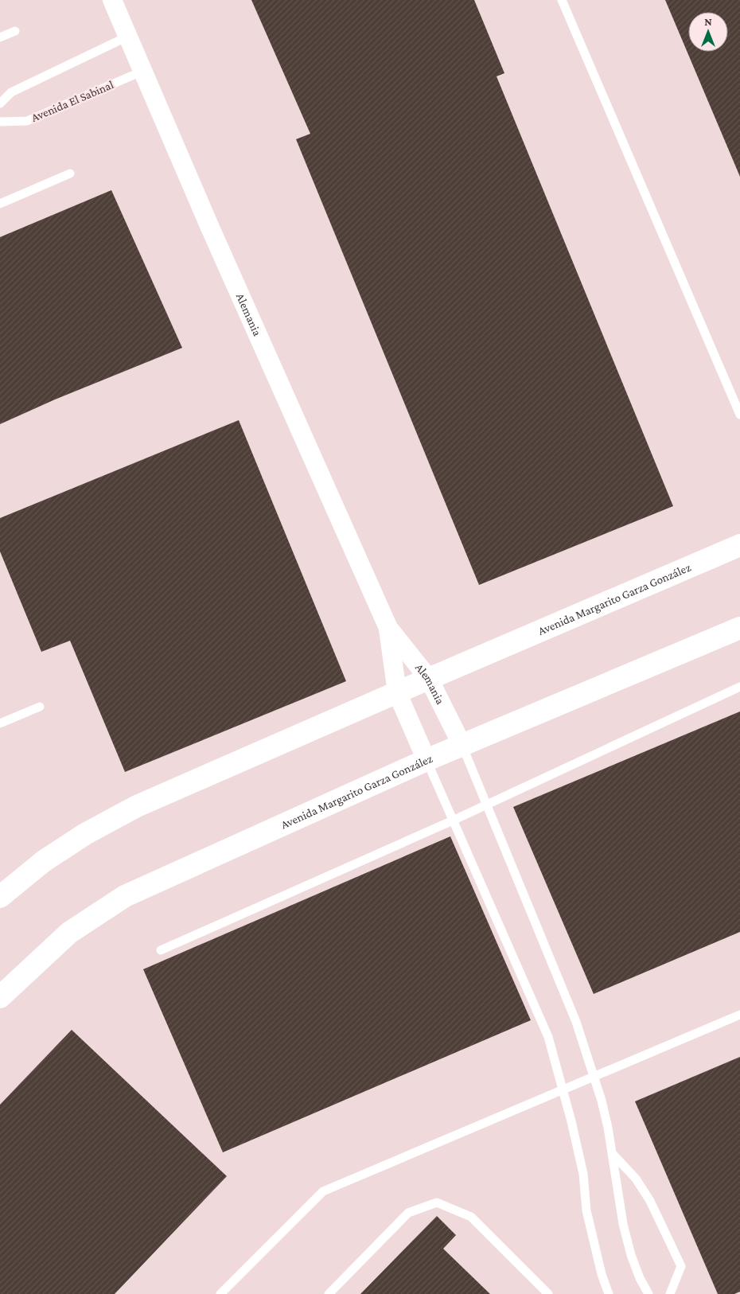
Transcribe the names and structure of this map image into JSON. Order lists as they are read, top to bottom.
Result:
{
  "streets": {
    "main road": ["Avenida Margarito Garza González"],
    "street": ["Alemania"],
    "lane": ["Avenida El Sabinal"]
  },
  "crossings": [
    ["Avenida El Sabinal", "Alemania"],
    ["Alemania", "Avenida Margarito Garza González"]
  ],
  "north": "top"
}
